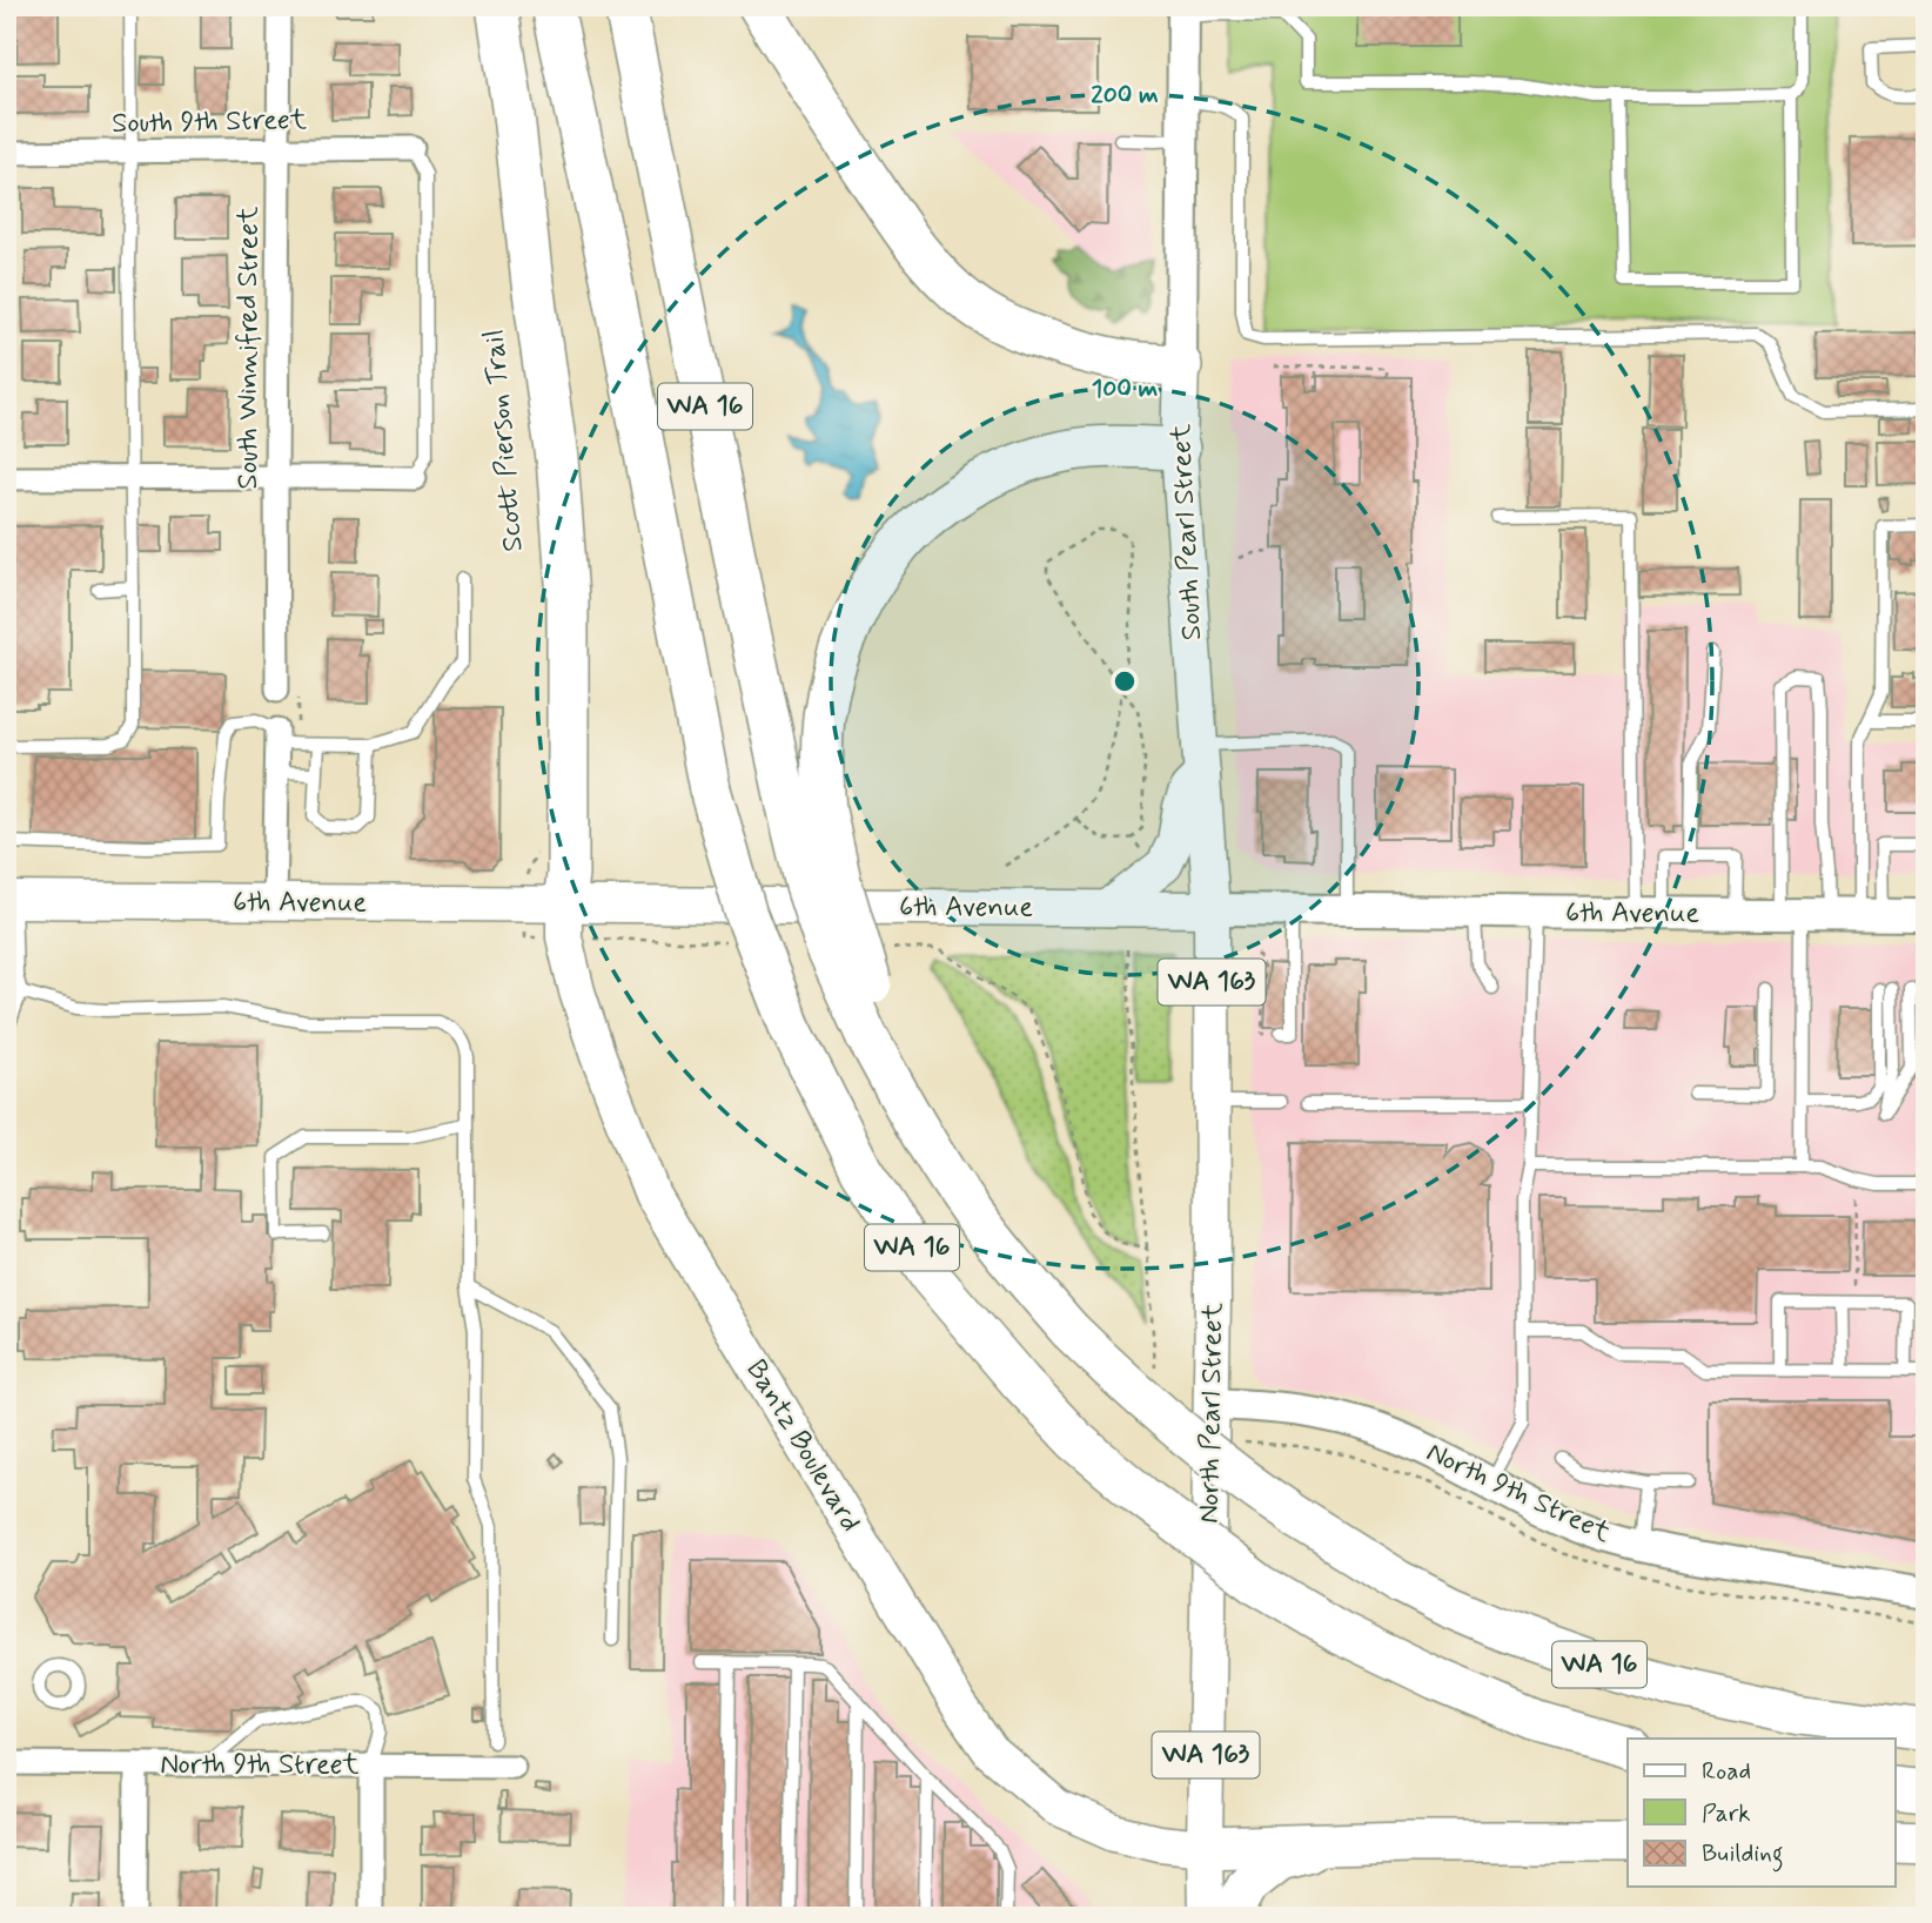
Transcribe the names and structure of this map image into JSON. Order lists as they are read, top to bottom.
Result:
{
  "streets": {
    "highway": ["WA 16"],
    "main road": [
      "South Pearl Street",
      "6th Avenue",
      "WA 163",
      "North Pearl Street",
      "Bantz Boulevard"
    ],
    "street": ["South 9th Street", "South Winnifred Street", "North 9th Street"]
  },
  "crossings": [
    ["South 9th Street", "South Winnifred Street"],
    ["South Pearl Street", "6th Avenue"],
    ["South Pearl Street", "North Pearl Street"],
    ["6th Avenue", "North Pearl Street"],
    ["6th Avenue", "Bantz Boulevard"],
    ["North Pearl Street", "Bantz Boulevard"],
    ["North Pearl Street", "North 9th Street"]
  ],
  "legend": ["Road", "Park", "Building"],
  "rings": ["200 m", "100 m"]
}
